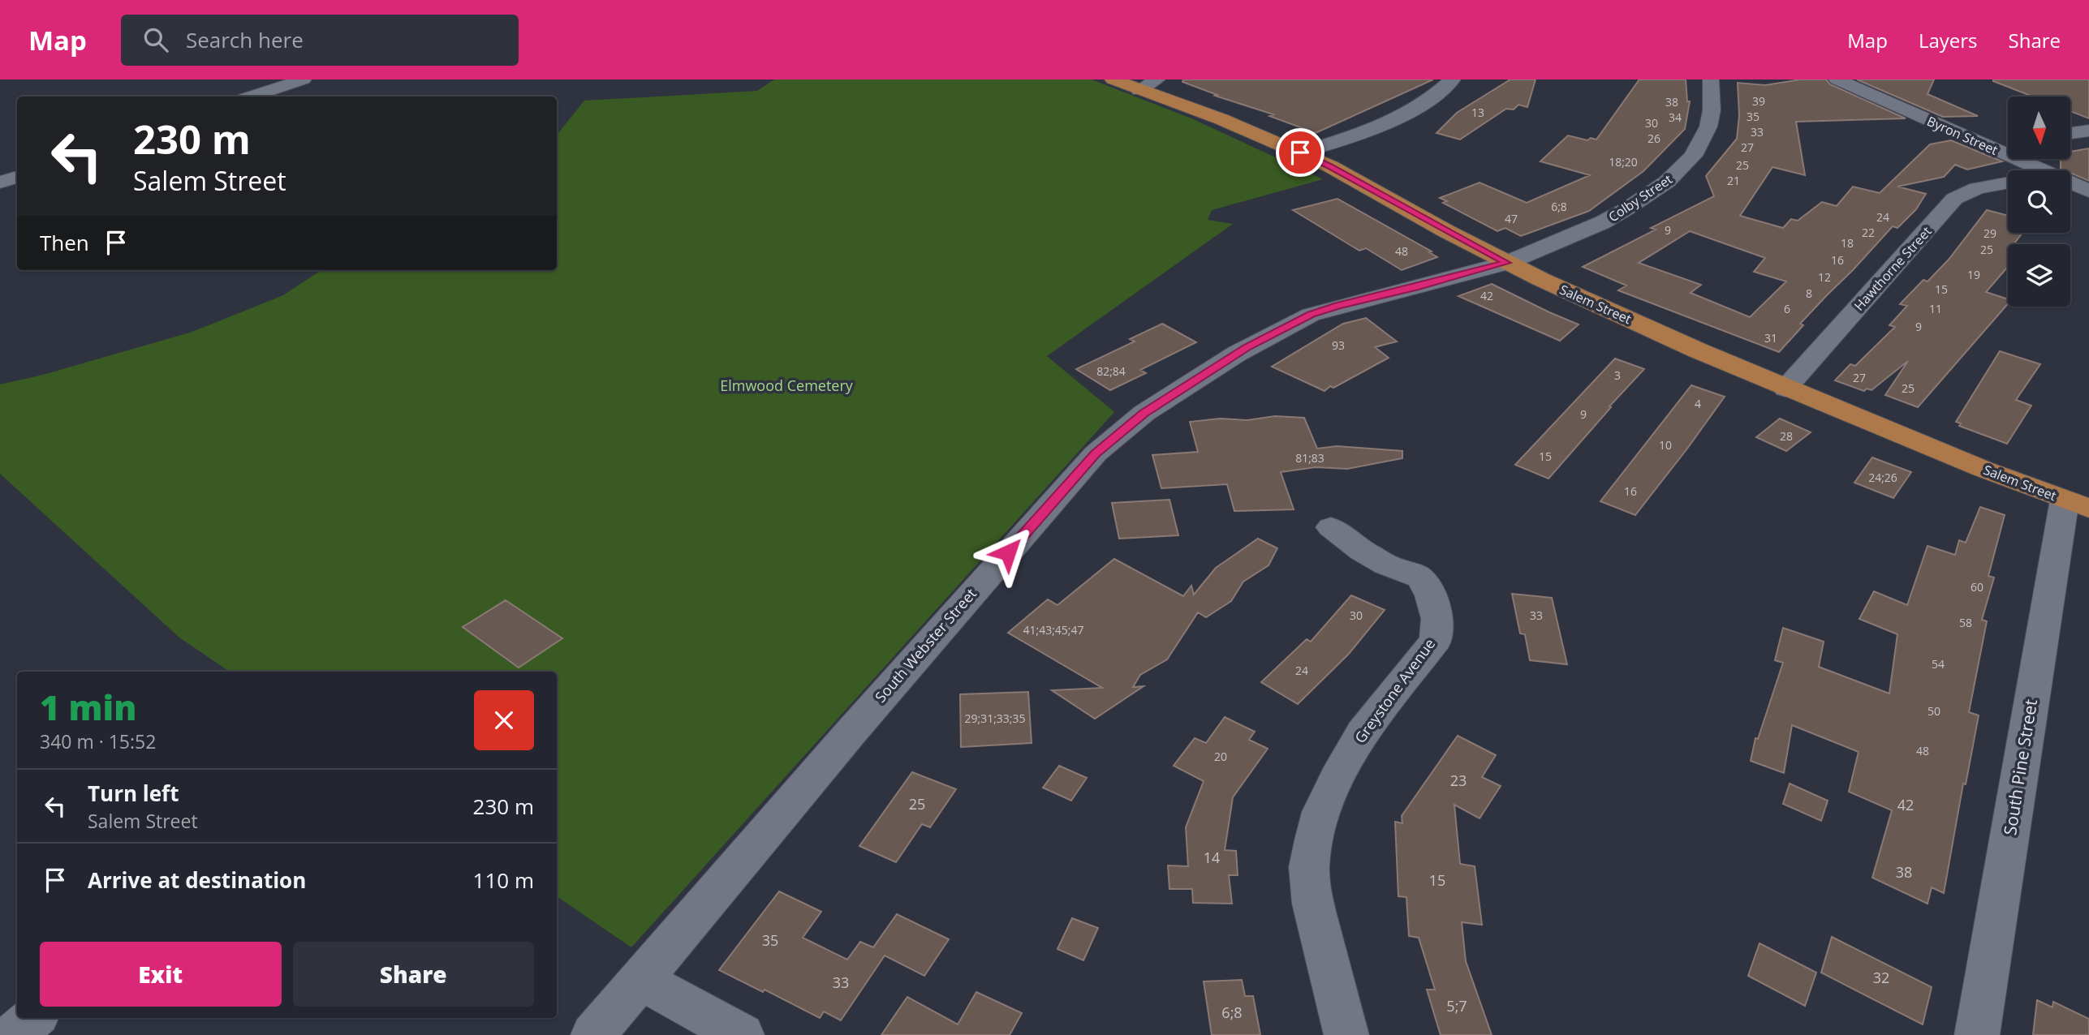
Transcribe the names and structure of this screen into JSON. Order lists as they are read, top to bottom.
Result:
{
  "streets": {
    "main road": ["Salem Street"],
    "street": [
      "Byron Street",
      "Colby Street",
      "Hawthorne Street",
      "South Webster Street",
      "Greystone Avenue",
      "South Pine Street"
    ]
  },
  "crossings": [
    ["Colby Street", "Salem Street"],
    ["Colby Street", "South Webster Street"],
    ["Hawthorne Street", "Salem Street"],
    ["Salem Street", "South Webster Street"],
    ["Salem Street", "South Pine Street"]
  ],
  "parks": ["Elmwood Cemetery"],
  "house_numbers": [
    "39",
    "38",
    "13",
    "35",
    "34",
    "30",
    "33",
    "26",
    "27",
    "18;20",
    "25",
    "21",
    "6;8",
    "24",
    "47",
    "9",
    "22",
    "29",
    "18",
    "25",
    "48",
    "16",
    "19",
    "12",
    "15",
    "8",
    "42",
    "6",
    "11",
    "9",
    "31",
    "93",
    "82;84",
    "3",
    "27",
    "25",
    "4",
    "9",
    "28",
    "10",
    "15",
    "81;83",
    "24;26",
    "16",
    "60",
    "30",
    "33",
    "58",
    "41;43;45;47",
    "54",
    "24",
    "50",
    "29;31;33;35",
    "48",
    "20",
    "23",
    "25",
    "42",
    "14",
    "38",
    "15",
    "35",
    "32",
    "33",
    "5;7",
    "6;8"
  ],
  "north": "bottom",
  "page": {
    "header": "Map",
    "search": "Search here",
    "nav": ["Map", "Layers", "Share"],
    "turn": ["230 m", "Salem Street"],
    "then": "Then",
    "heading": ["1 min", "340 m · 15:52"],
    "list": [
      {
        "name": "Turn left",
        "note": "Salem Street",
        "value": "230 m"
      },
      {
        "name": "Arrive at destination",
        "value": "110 m"
      }
    ],
    "buttons": ["Exit", "Share"]
  }
}
